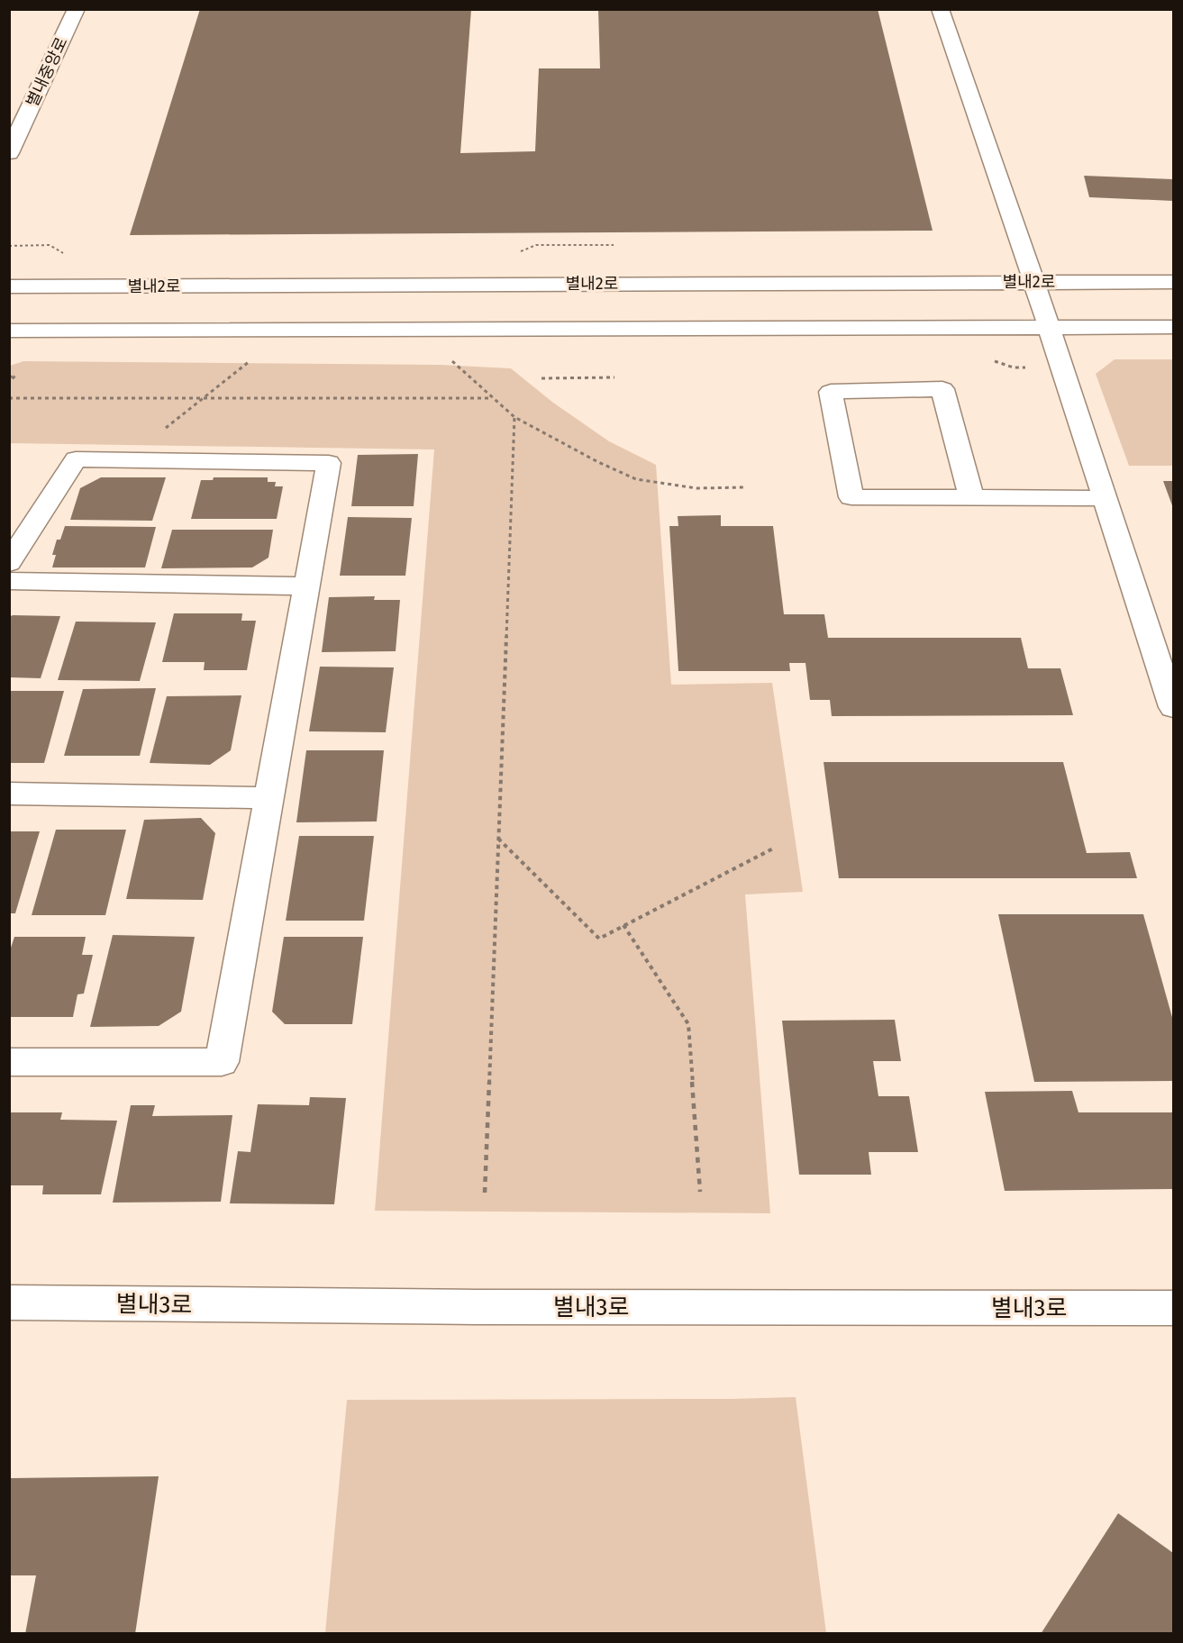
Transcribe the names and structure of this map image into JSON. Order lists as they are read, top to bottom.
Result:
{
  "streets": {
    "street": ["별내중앙로", "별내2로", "별내3로"]
  }
}
